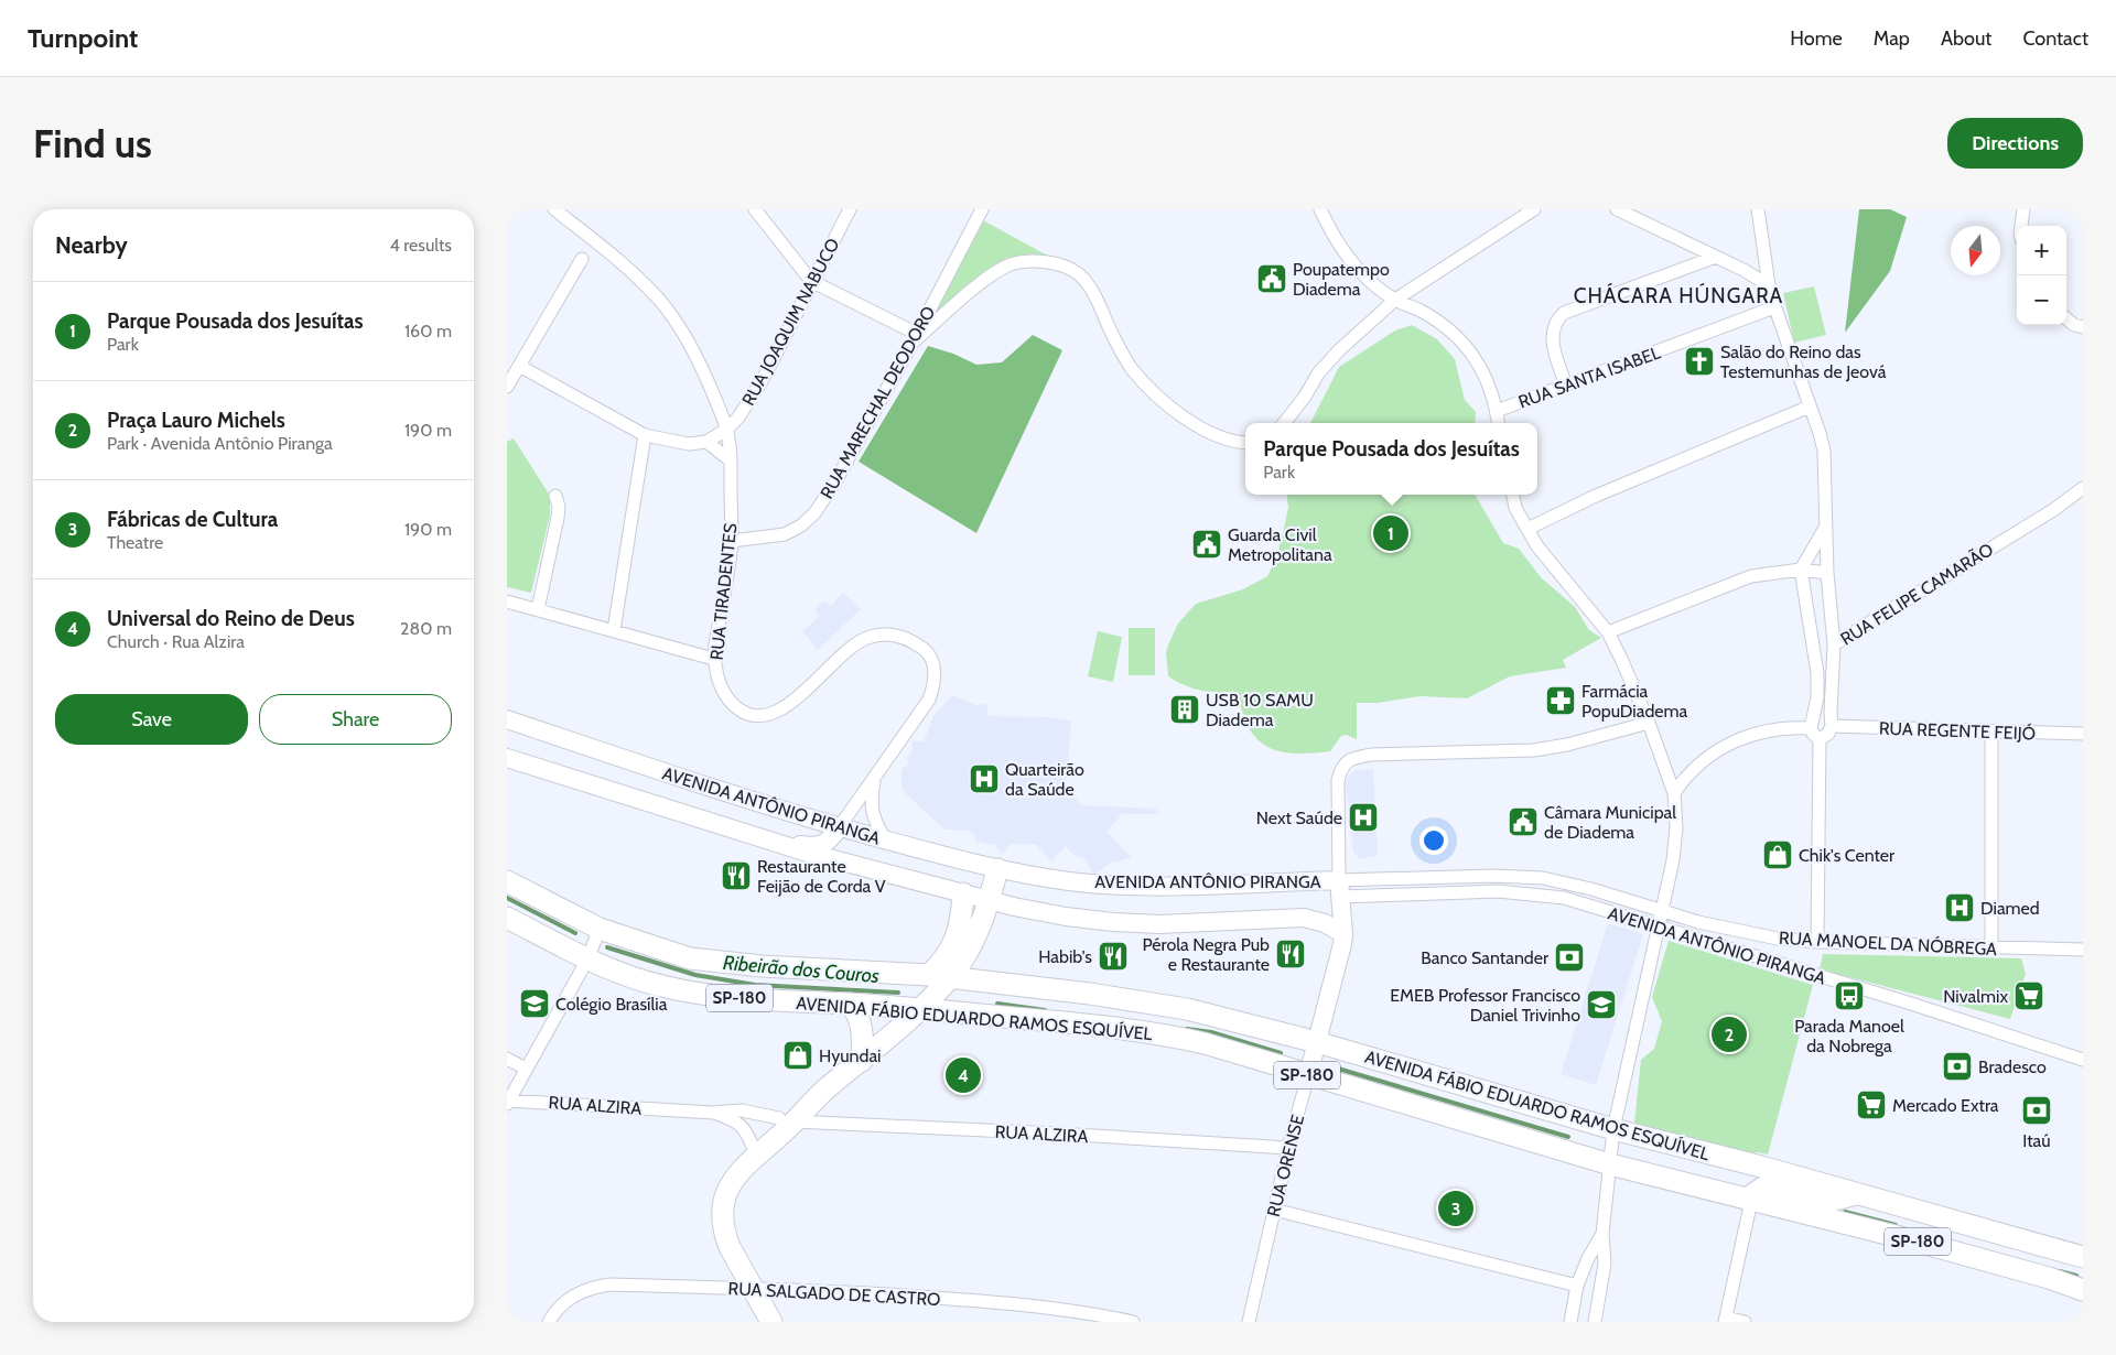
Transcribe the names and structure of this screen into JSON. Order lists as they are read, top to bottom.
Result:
{
  "streets": {
    "main road": [
      "AVENIDA ANTÔNIO PIRANGA",
      "SP-180",
      "AVENIDA FÁBIO EDUARDO RAMOS ESQUÍVEL",
      "RUA ORENSE"
    ],
    "street": [
      "RUA JOAQUIM NABUCO",
      "RUA SANTA ISABEL",
      "RUA MARECHAL DEODORO",
      "RUA TIRADENTES",
      "RUA FELIPE CAMARÃO",
      "RUA REGENTE FEIJÓ",
      "RUA MANOEL DA NÓBREGA",
      "RUA ALZIRA",
      "RUA SALGADO DE CASTRO"
    ]
  },
  "crossings": [
    ["RUA JOAQUIM NABUCO", "RUA TIRADENTES"],
    ["RUA MARECHAL DEODORO", "RUA TIRADENTES"],
    ["RUA TIRADENTES", "AVENIDA ANTÔNIO PIRANGA"],
    ["RUA FELIPE CAMARÃO", "RUA REGENTE FEIJÓ"],
    ["AVENIDA ANTÔNIO PIRANGA", "RUA MANOEL DA NÓBREGA"],
    ["AVENIDA ANTÔNIO PIRANGA", "RUA ORENSE"],
    ["AVENIDA FÁBIO EDUARDO RAMOS ESQUÍVEL", "RUA ORENSE"],
    ["RUA ALZIRA", "RUA ORENSE"]
  ],
  "districts": ["CHÁCARA HÚNGARA"],
  "water": ["Ribeirão dos Couros"],
  "places": {
    "public building": ["Poupatempo Diadema", "Guarda Civil Metropolitana", "Câmara Municipal de Diadema"],
    "church": ["Salão do Reino das Testemunhas de Jeová"],
    "pharmacy": ["Farmácia PopuDiadema"],
    "building": ["USB 10 SAMU Diadema"],
    "hospital": ["Quarteirão da Saúde", "Next Saúde", "Diamed"],
    "shop": ["Chik's Center", "Hyundai"],
    "restaurant": ["Restaurante Feijão de Corda V", "Pérola Negra Pub e Restaurante", "Habib's"],
    "bank": ["Banco Santander", "Bradesco", "Itaú"],
    "bus stop": ["Parada Manoel da Nobrega"],
    "supermarket": ["Nivalmix", "Mercado Extra"],
    "school or university": ["Colégio Brasília", "EMEB Professor Francisco Daniel Trivinho"]
  },
  "north": "bottom",
  "page": {
    "header": "Turnpoint",
    "nav": [
      "Home",
      "Map",
      "About",
      "Contact"
    ],
    "buttons": [
      "Directions",
      ["Save", "Share"]
    ],
    "title": "Find us",
    "heading": ["Nearby", "4 results"],
    "map_buttons": ["+", "−"],
    "list": [
      {
        "mark": "1",
        "name": "Parque Pousada dos Jesuítas",
        "note": "Park",
        "value": "160 m"
      },
      {
        "mark": "2",
        "name": "Praça Lauro Michels",
        "note": "Park · Avenida Antônio Piranga",
        "value": "190 m"
      },
      {
        "mark": "3",
        "name": "Fábricas de Cultura",
        "note": "Theatre",
        "value": "190 m"
      },
      {
        "mark": "4",
        "name": "Universal do Reino de Deus",
        "note": "Church · Rua Alzira",
        "value": "280 m"
      }
    ],
    "popup": ["Parque Pousada dos Jesuítas", "Park"],
    "pins": [
      "1",
      "2",
      "4",
      "3"
    ]
  }
}
